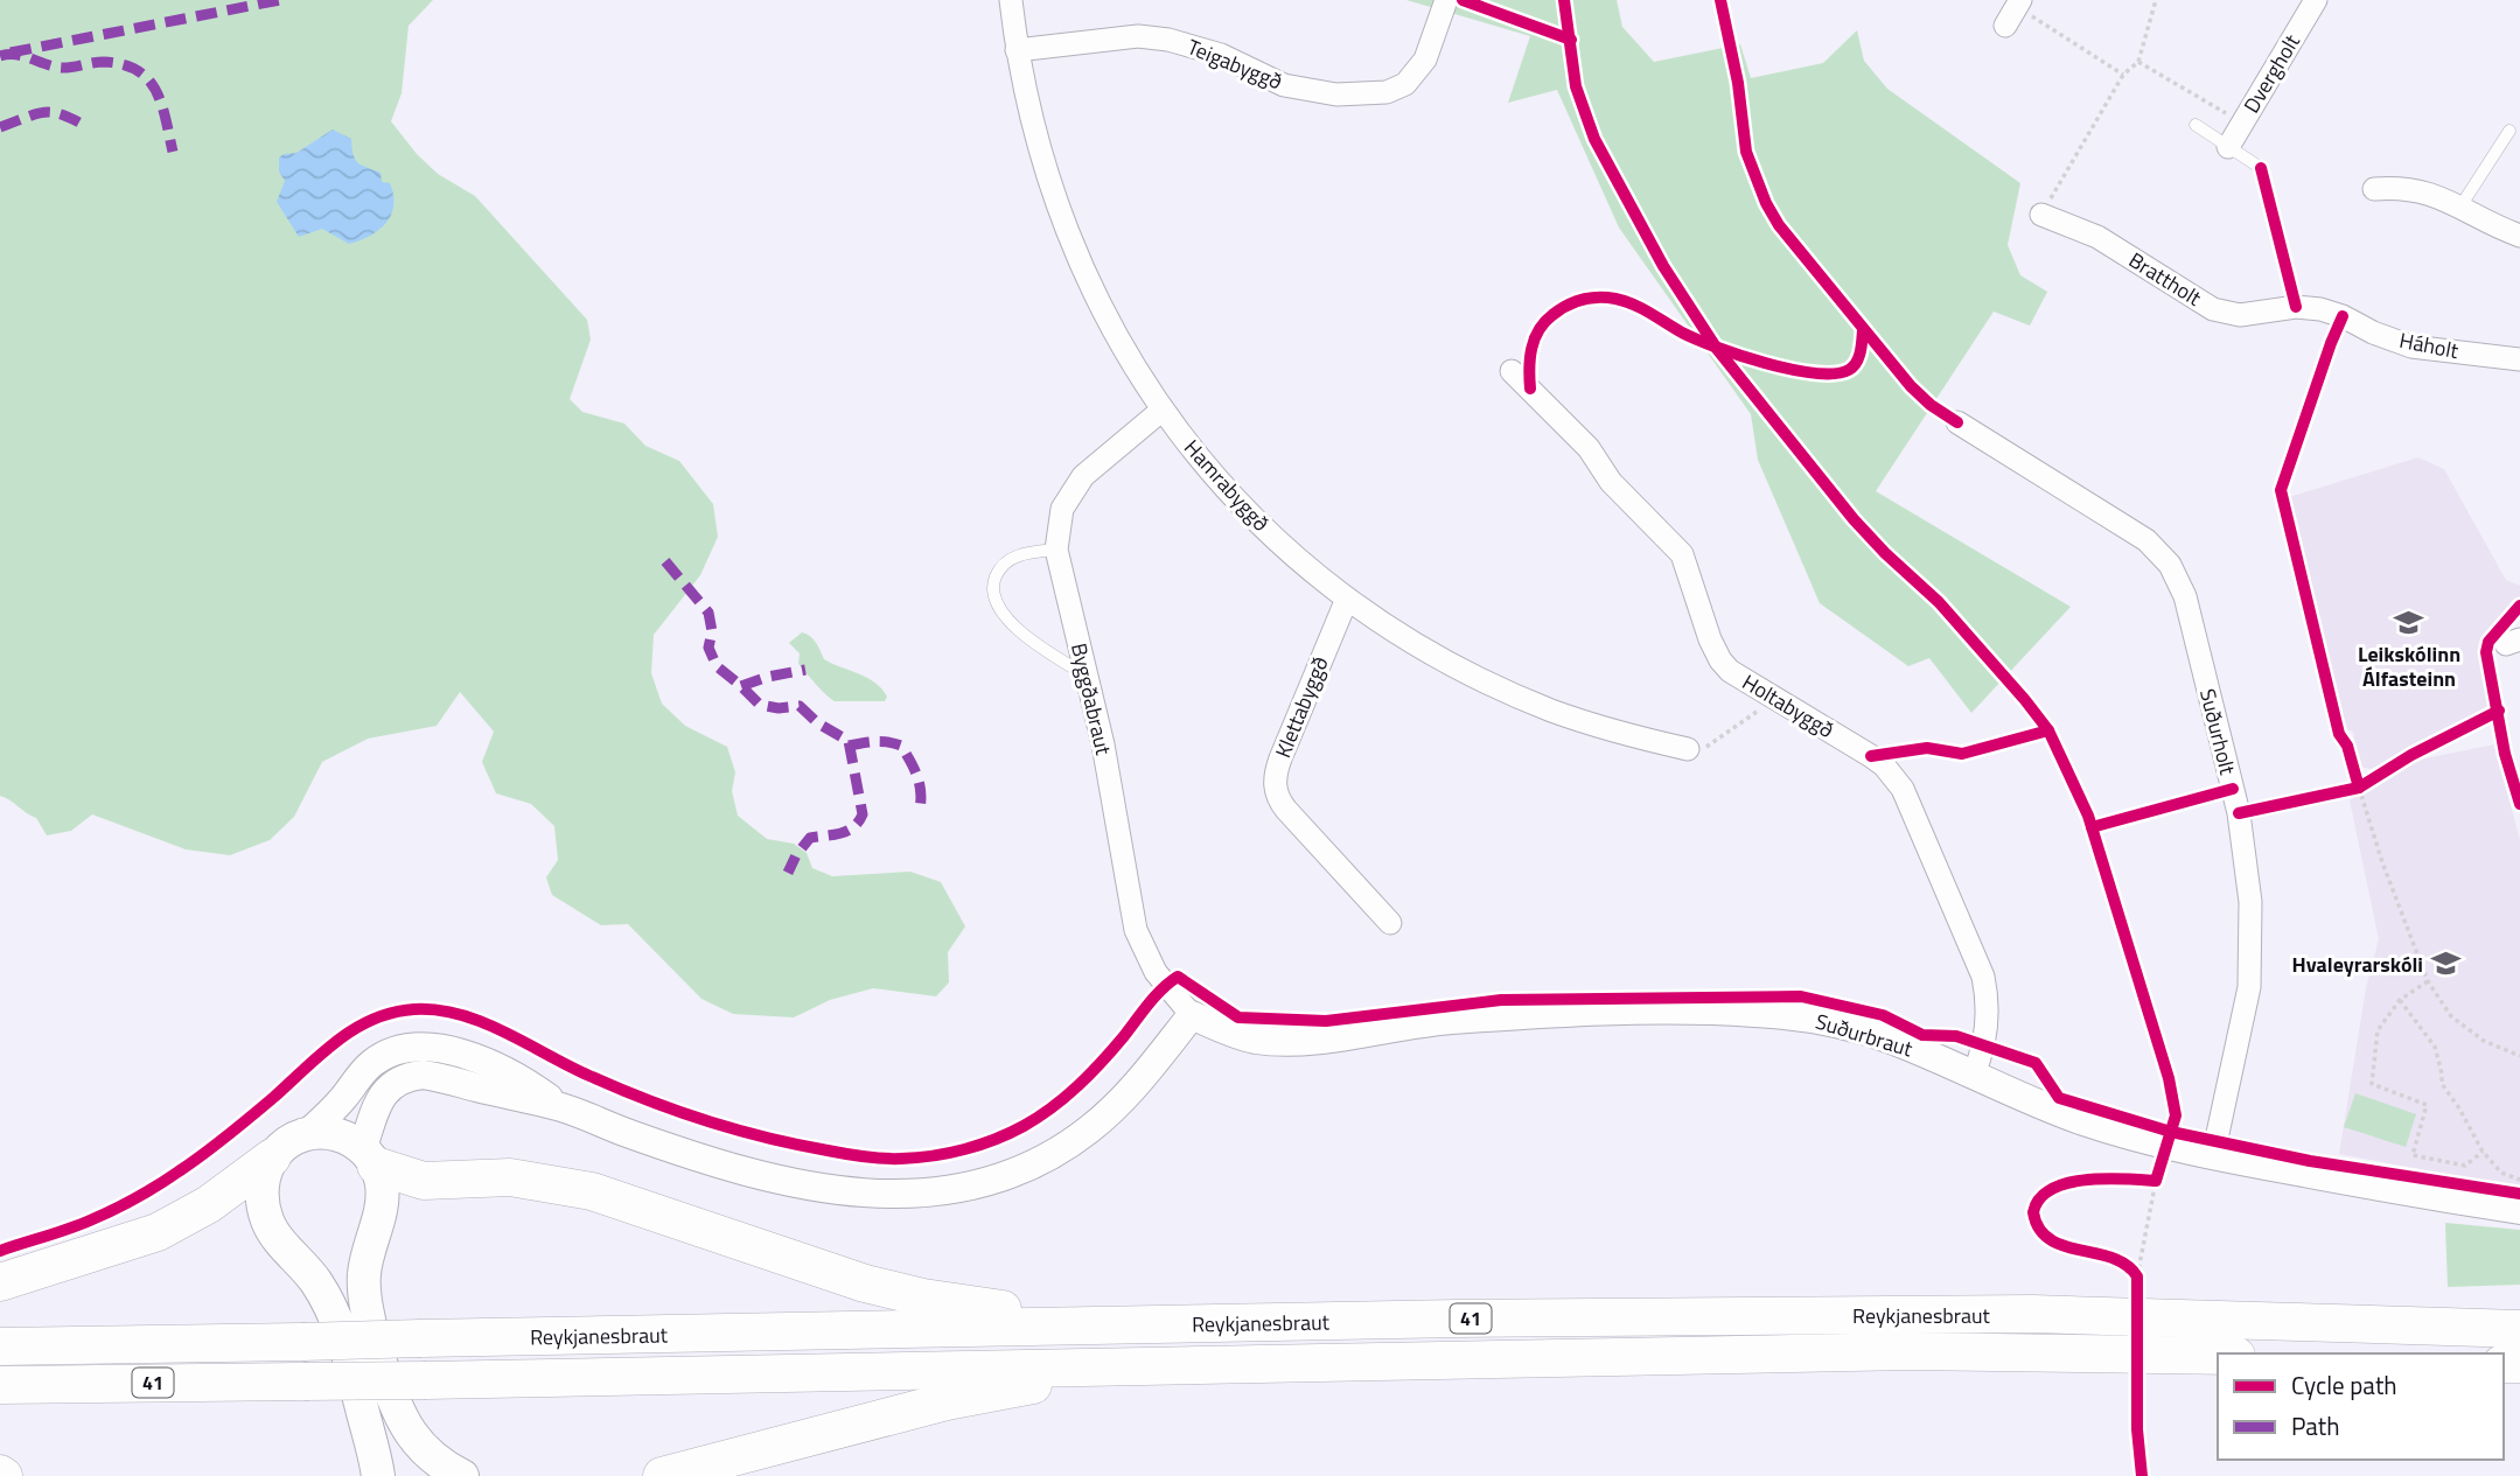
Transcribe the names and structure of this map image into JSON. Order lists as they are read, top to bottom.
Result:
{
  "streets": {
    "highway": ["Reykjanesbraut", "41"],
    "street": [
      "Teigabyggð",
      "Dvergholt",
      "Brattholt",
      "Háholt",
      "Hamrabyggð",
      "Byggðabraut",
      "Holtabyggð",
      "Klettabyggð",
      "Suðurholt",
      "Suðurbraut"
    ]
  },
  "crossings": [
    ["Teigabyggð", "Hamrabyggð"],
    ["Brattholt", "Háholt"],
    ["Hamrabyggð", "Byggðabraut"],
    ["Hamrabyggð", "Klettabyggð"],
    ["Byggðabraut", "Suðurbraut"],
    ["Holtabyggð", "Suðurbraut"],
    ["Suðurholt", "Suðurbraut"]
  ],
  "places": {
    "school or university": ["Leikskólinn Álfasteinn", "Hvaleyrarskóli"]
  },
  "legend": ["Cycle path", "Path"]
}
